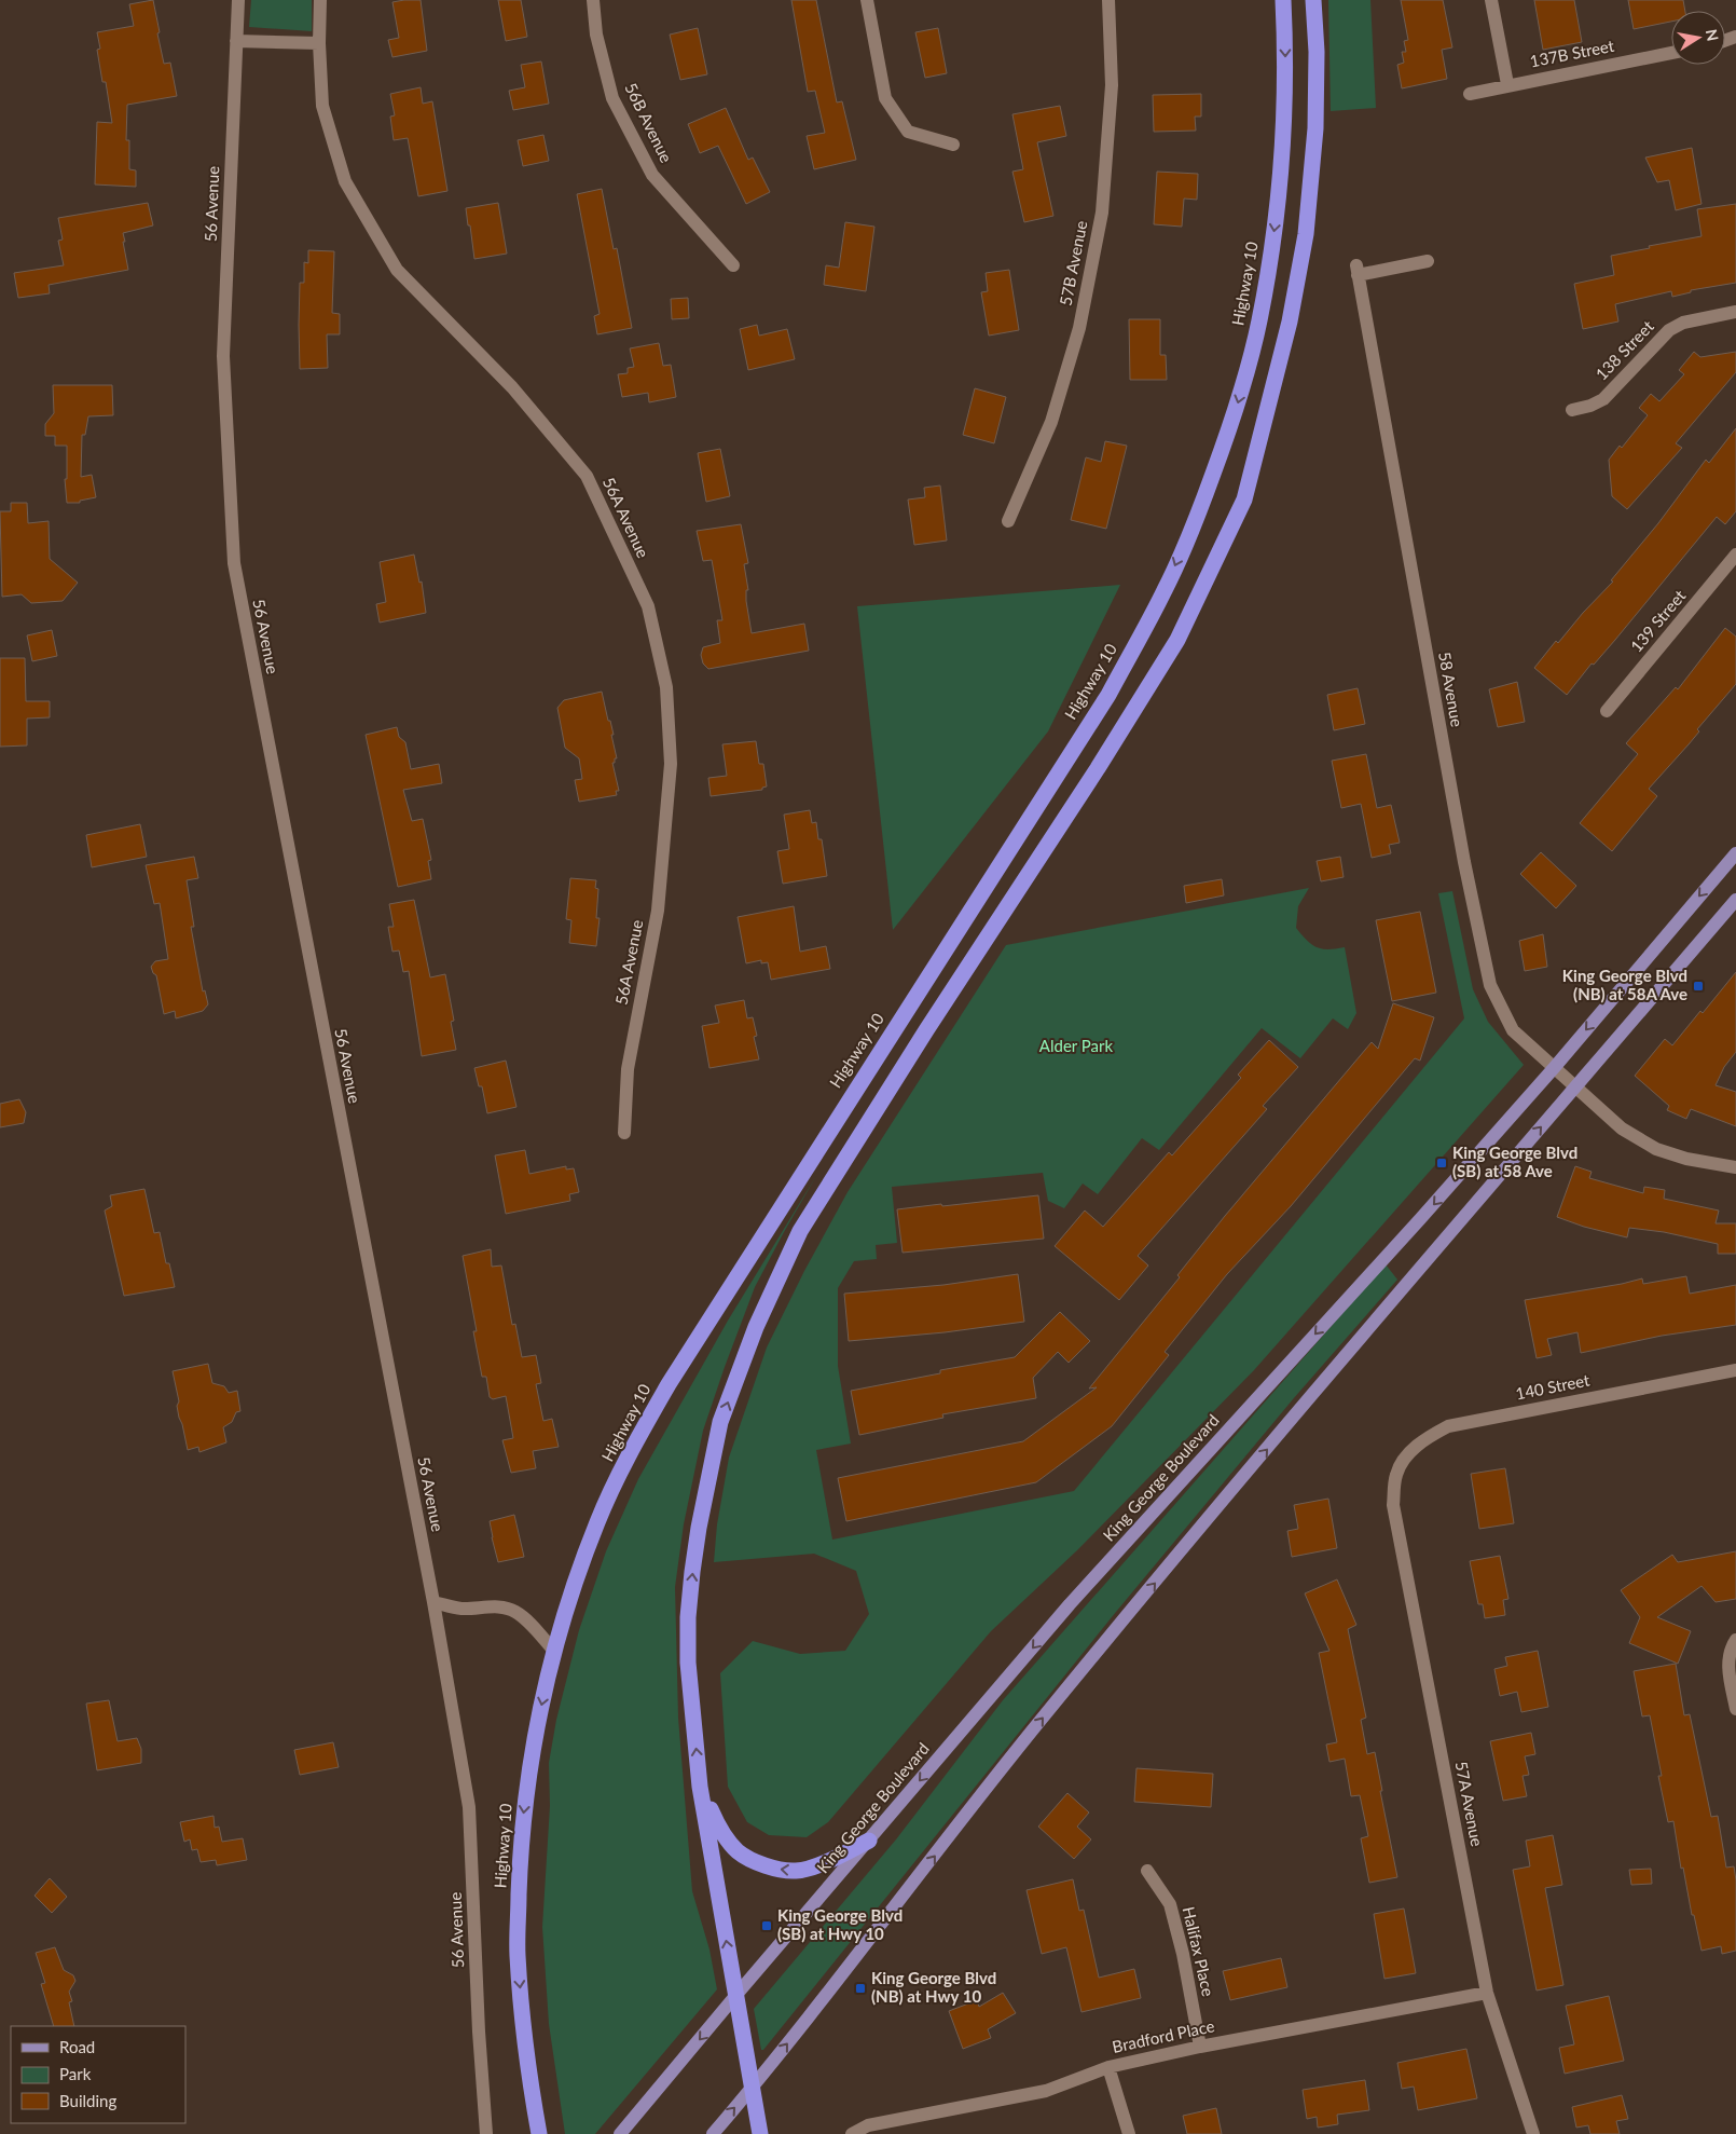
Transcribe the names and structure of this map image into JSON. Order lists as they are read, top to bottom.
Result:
{
  "streets": {
    "highway": ["Highway 10"],
    "main road": ["King George Boulevard"],
    "street": [
      "137B Street",
      "56B Avenue",
      "56 Avenue",
      "57B Avenue",
      "138 Street",
      "56A Avenue",
      "139 Street",
      "58 Avenue",
      "140 Street",
      "57A Avenue",
      "Halifax Place",
      "Bradford Place"
    ]
  },
  "crossings": [
    ["58 Avenue", "King George Boulevard"],
    ["140 Street", "57A Avenue"],
    ["57A Avenue", "Bradford Place"],
    ["Halifax Place", "Bradford Place"]
  ],
  "parks": ["Alder Park"],
  "places": {
    "transit": [
      "King George Blvd (NB) at 58A Ave",
      "King George Blvd (SB) at 58 Ave",
      "King George Blvd (SB) at Hwy 10",
      "King George Blvd (NB) at Hwy 10"
    ]
  },
  "legend": ["Road", "Park", "Building"],
  "north": "right"
}
